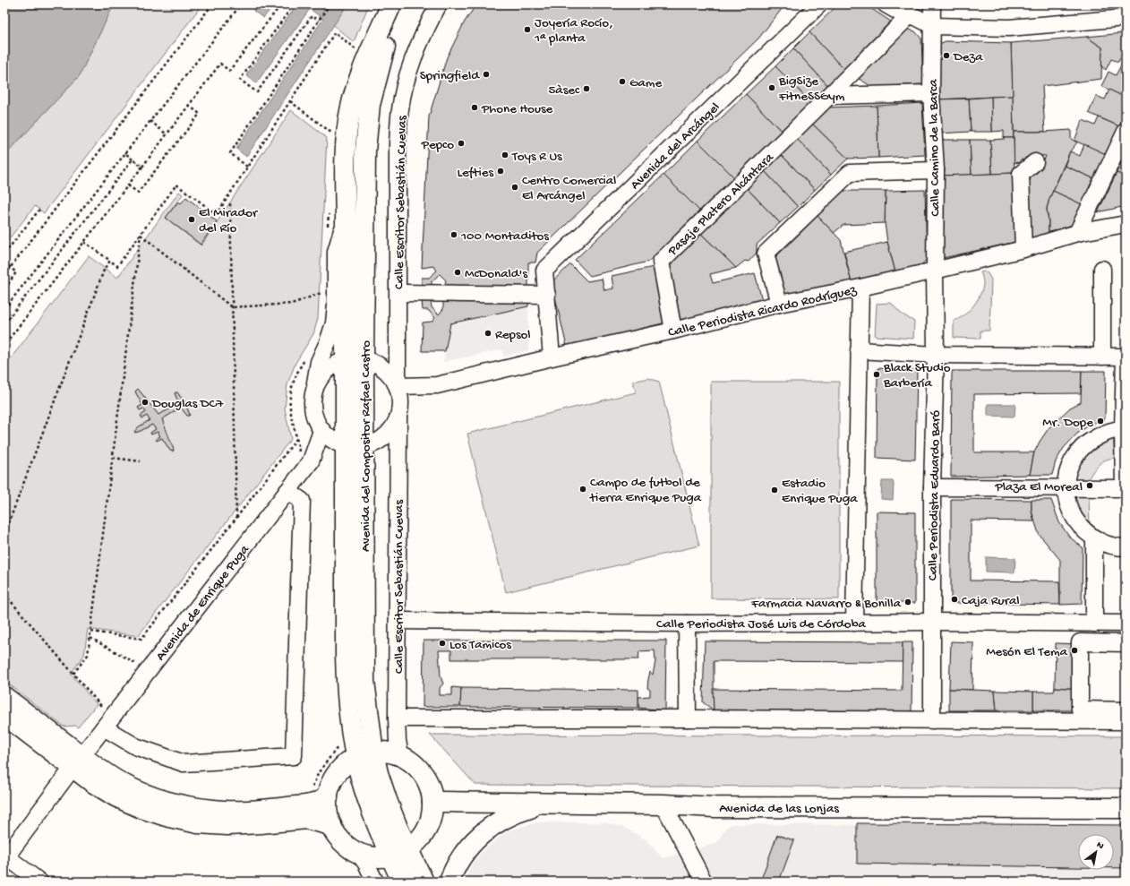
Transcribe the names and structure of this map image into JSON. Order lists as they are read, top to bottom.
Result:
{
  "streets": {
    "main road": ["Avenida del Compositor Rafael Castro", "Avenida de las Lonjas"],
    "street": [
      "Avenida del Arcángel",
      "Calle Camino de la Barca",
      "Calle Escritor Sebastián Cuevas",
      "Pasaje Platero Alcántara",
      "Calle Periodista Ricardo Rodríguez",
      "Calle Periodista Eduardo Baró",
      "Avenida de Enrique Puga",
      "Calle Periodista José Luis de Córdoba"
    ]
  },
  "crossings": [
    ["Avenida del Arcángel", "Calle Periodista Ricardo Rodríguez"],
    ["Calle Camino de la Barca", "Calle Periodista Ricardo Rodríguez"],
    ["Calle Camino de la Barca", "Calle Periodista Eduardo Baró"],
    ["Calle Escritor Sebastián Cuevas", "Calle Periodista Ricardo Rodríguez"],
    ["Calle Escritor Sebastián Cuevas", "Calle Periodista José Luis de Córdoba"],
    ["Pasaje Platero Alcántara", "Calle Periodista Ricardo Rodríguez"],
    ["Calle Periodista Ricardo Rodríguez", "Calle Periodista Eduardo Baró"],
    ["Avenida del Compositor Rafael Castro", "Avenida de Enrique Puga"],
    ["Calle Periodista Eduardo Baró", "Calle Periodista José Luis de Córdoba"]
  ],
  "places": [
    "Joyería Rocío, 1ª planta",
    "Deza",
    "Springfield",
    "Game",
    "BigSize FitneSSGym",
    "5àsec",
    "Phone House",
    "Pepco",
    "Toys R Us",
    "Lefties",
    "Centro Comercial El Arcángel",
    "El Mirador del Río",
    "100 Montaditos",
    "McDonald's",
    "Repsol",
    "Black Studio Barbería",
    "Douglas DC7",
    "Mr. Dope",
    "Plaza El Moreal",
    "Campo de futbol de tierra Enrique Puga",
    "Estadio Enrique Puga",
    "Caja Rural",
    "Farmacia Navarro & Bonilla",
    "Los Tamicos",
    "Mesón El Tema"
  ],
  "north": "top right"
}
